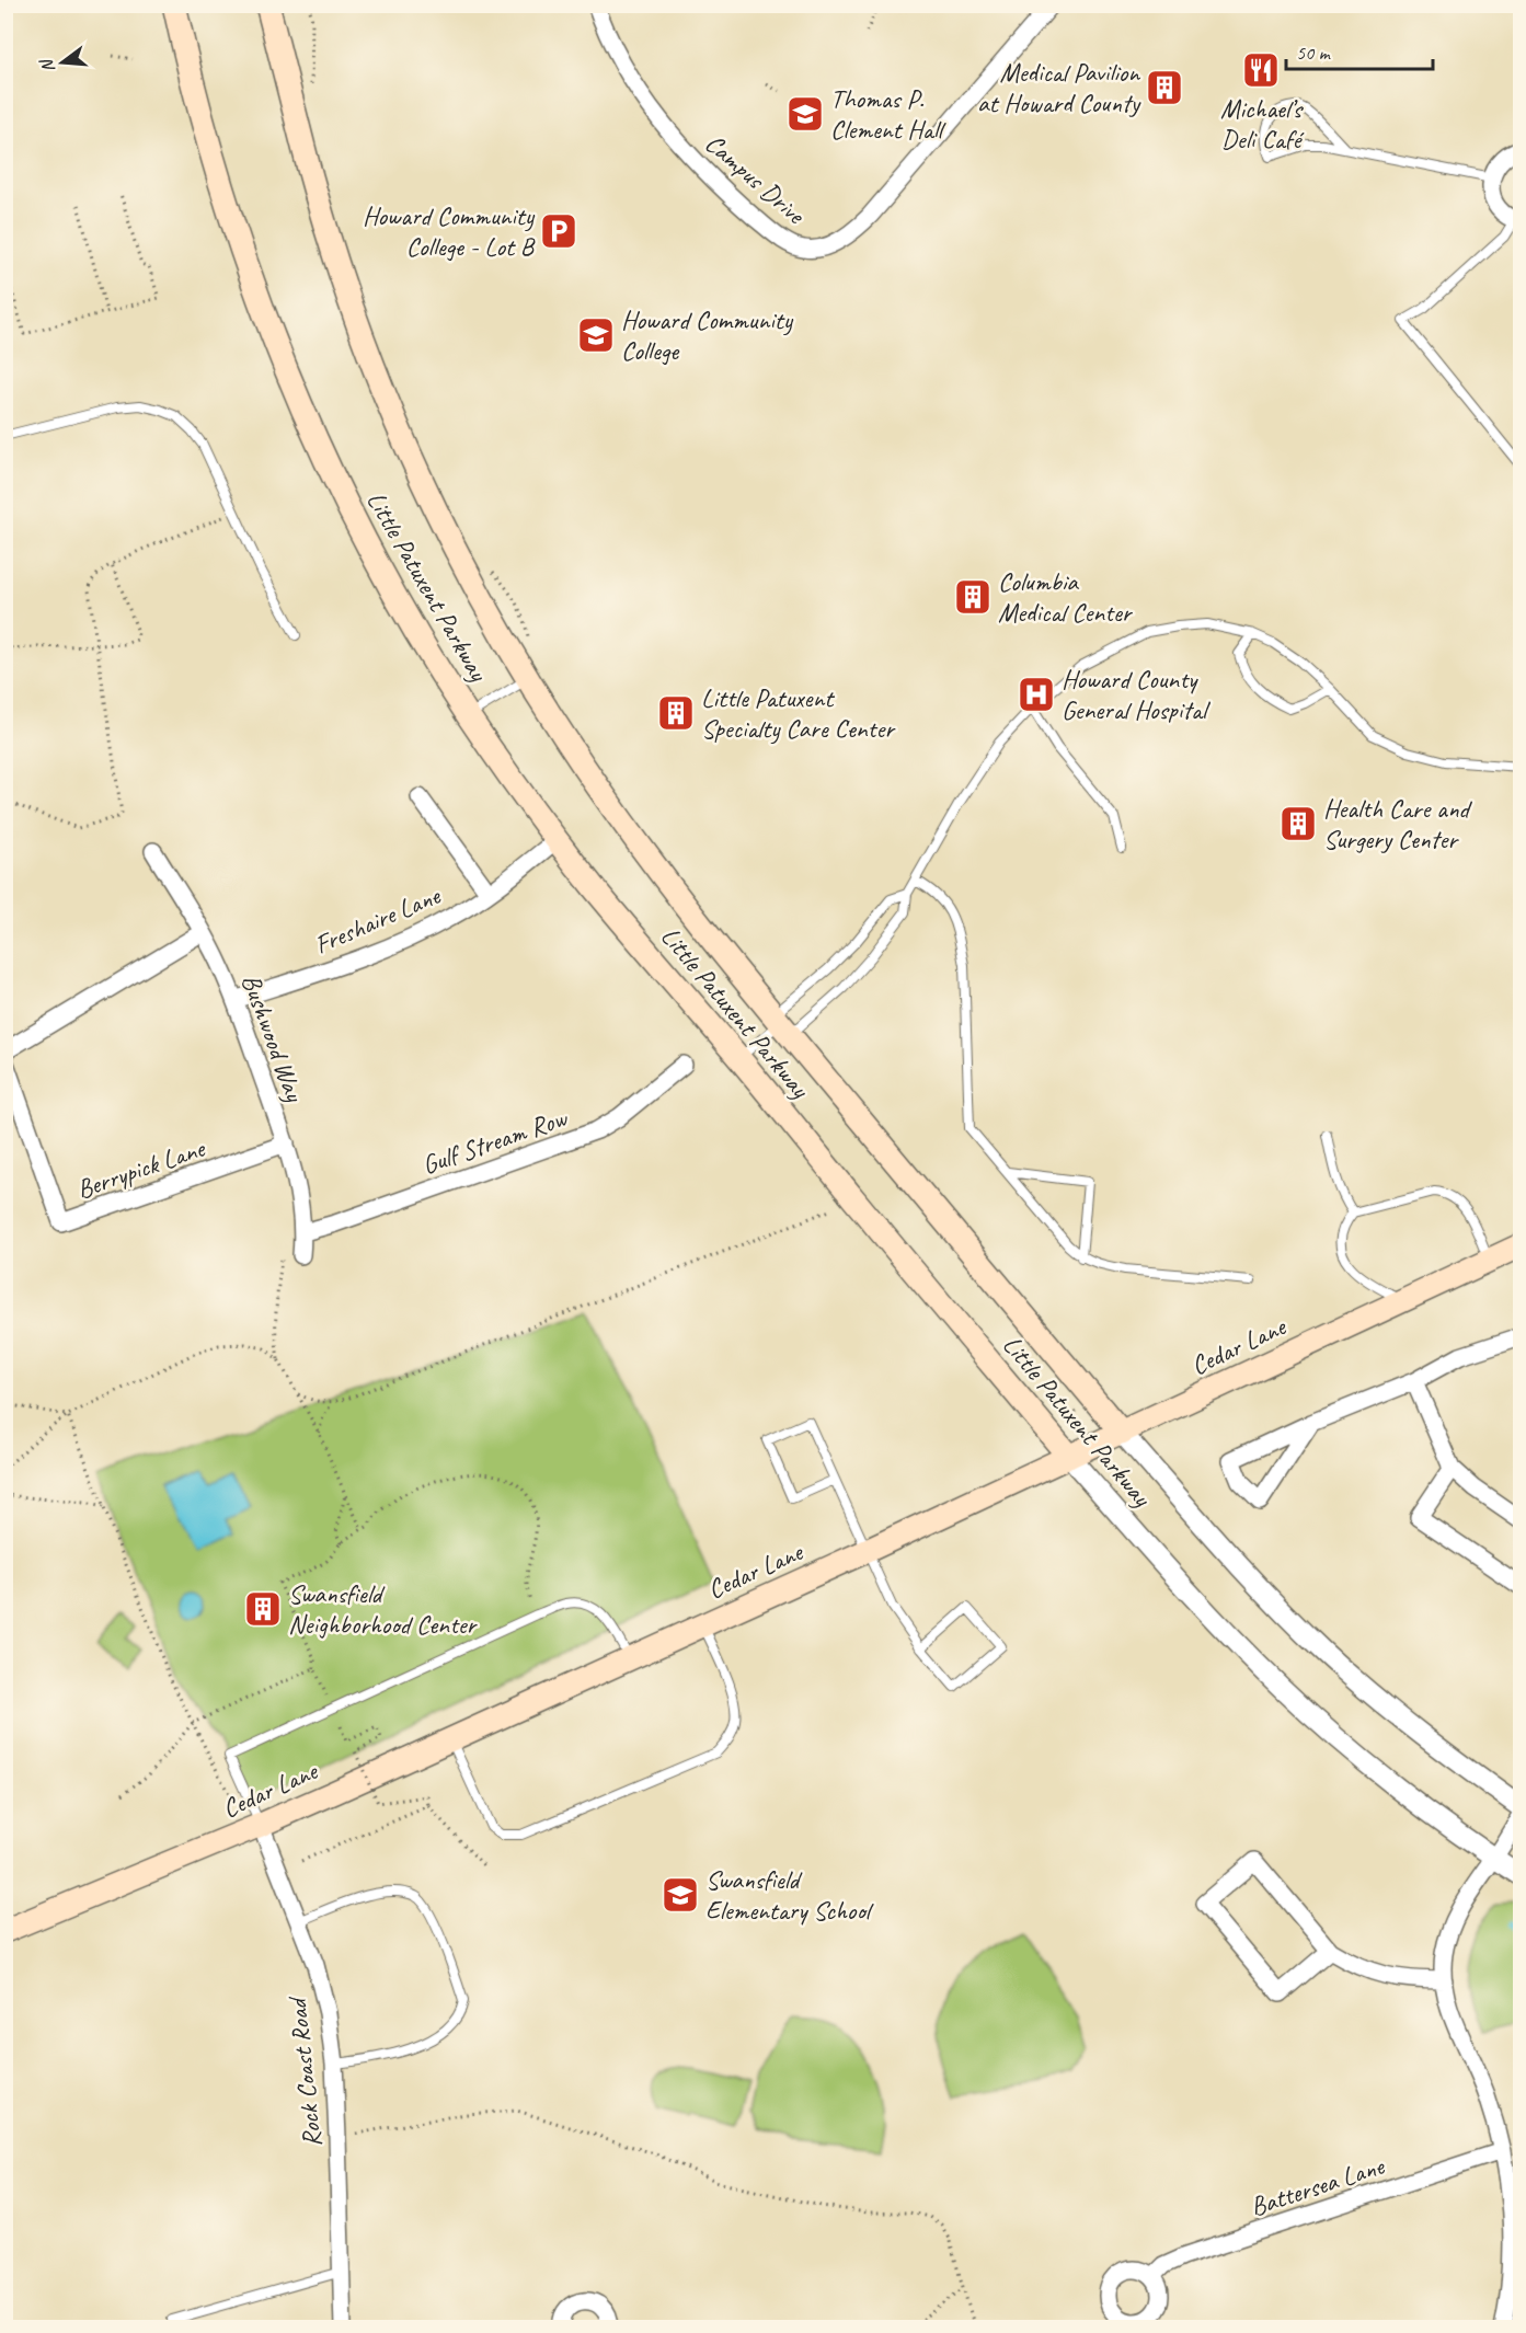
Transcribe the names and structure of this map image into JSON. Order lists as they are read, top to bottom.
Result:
{
  "streets": {
    "main road": ["Little Patuxent Parkway", "Cedar Lane"],
    "street": [
      "Campus Drive",
      "Freshaire Lane",
      "Bushwood Way",
      "Gulf Stream Row",
      "Berrypick Lane",
      "Rock Coast Road",
      "Battersea Lane"
    ]
  },
  "crossings": [
    ["Little Patuxent Parkway", "Freshaire Lane"],
    ["Little Patuxent Parkway", "Cedar Lane"],
    ["Freshaire Lane", "Bushwood Way"],
    ["Bushwood Way", "Gulf Stream Row"],
    ["Bushwood Way", "Berrypick Lane"],
    ["Cedar Lane", "Rock Coast Road"]
  ],
  "places": {
    "restaurant": ["Michael’s Deli Café"],
    "building": [
      "Medical Pavilion at Howard County",
      "Columbia Medical Center",
      "Little Patuxent Specialty Care Center",
      "Health Care and Surgery Center",
      "Swansfield Neighborhood Center"
    ],
    "school or university": ["Thomas P. Clement Hall", "Howard Community College", "Swansfield Elementary School"],
    "parking": ["Howard Community College - Lot B"],
    "hospital": ["Howard County General Hospital"]
  },
  "scale_bar": "50 m",
  "north": "left"
}
